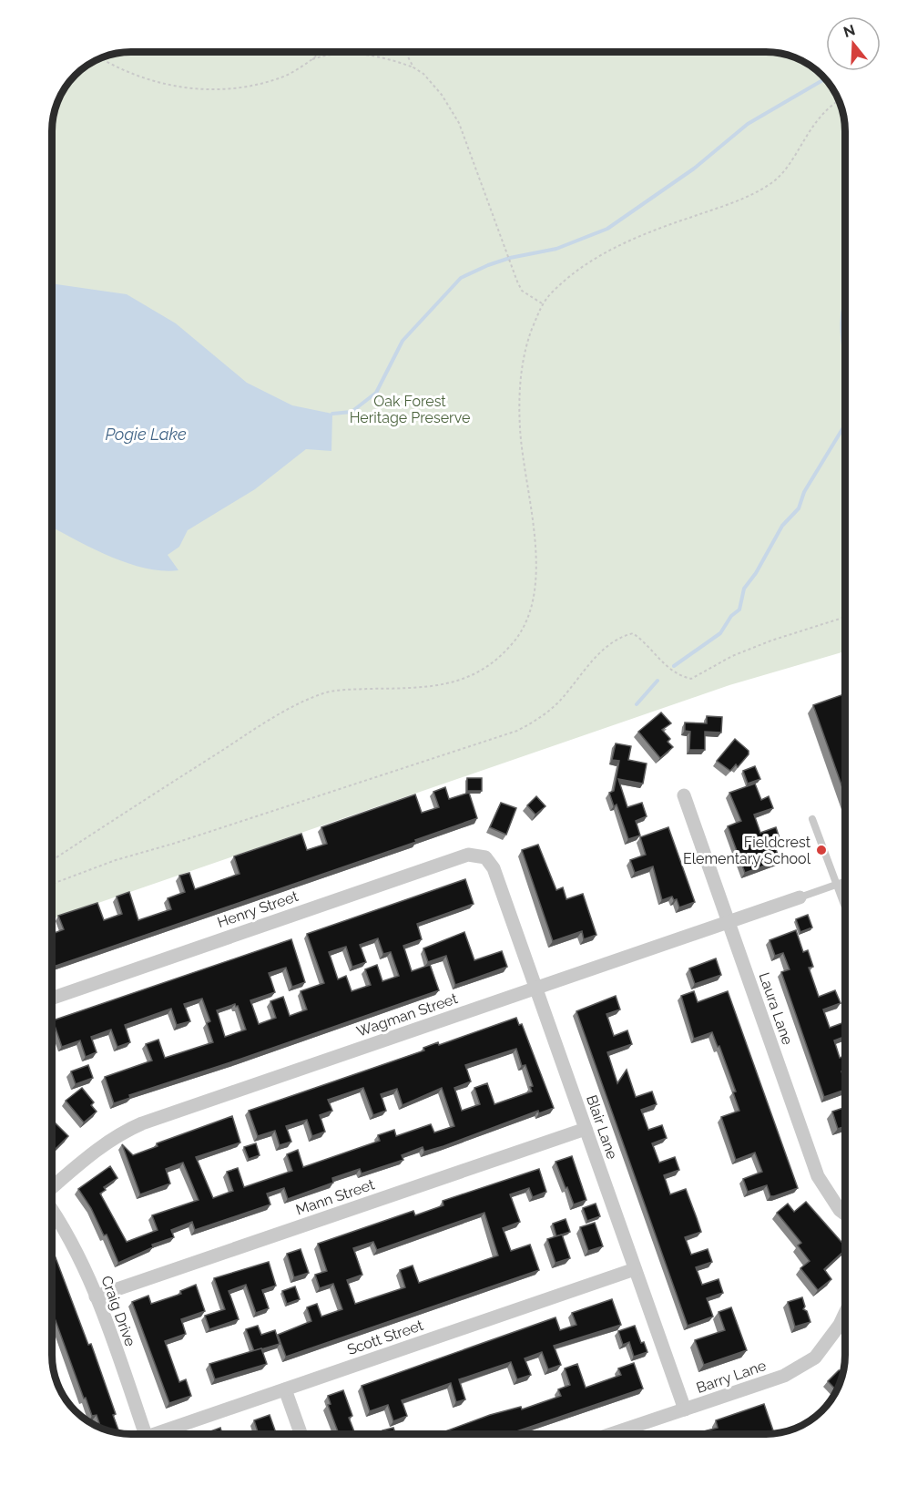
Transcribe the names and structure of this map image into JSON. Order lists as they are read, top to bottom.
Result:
{
  "streets": {
    "street": [
      "Henry Street",
      "Laura Lane",
      "Wagman Street",
      "Blair Lane",
      "Mann Street",
      "Craig Drive",
      "Scott Street",
      "Barry Lane"
    ]
  },
  "crossings": [
    ["Henry Street", "Blair Lane"],
    ["Laura Lane", "Wagman Street"],
    ["Wagman Street", "Blair Lane"],
    ["Blair Lane", "Mann Street"],
    ["Blair Lane", "Scott Street"],
    ["Blair Lane", "Barry Lane"],
    ["Mann Street", "Craig Drive"]
  ],
  "water": ["Pogie Lake"],
  "parks": ["Oak Forest Heritage Preserve"],
  "places": ["Fieldcrest Elementary School"],
  "north": "top"
}
